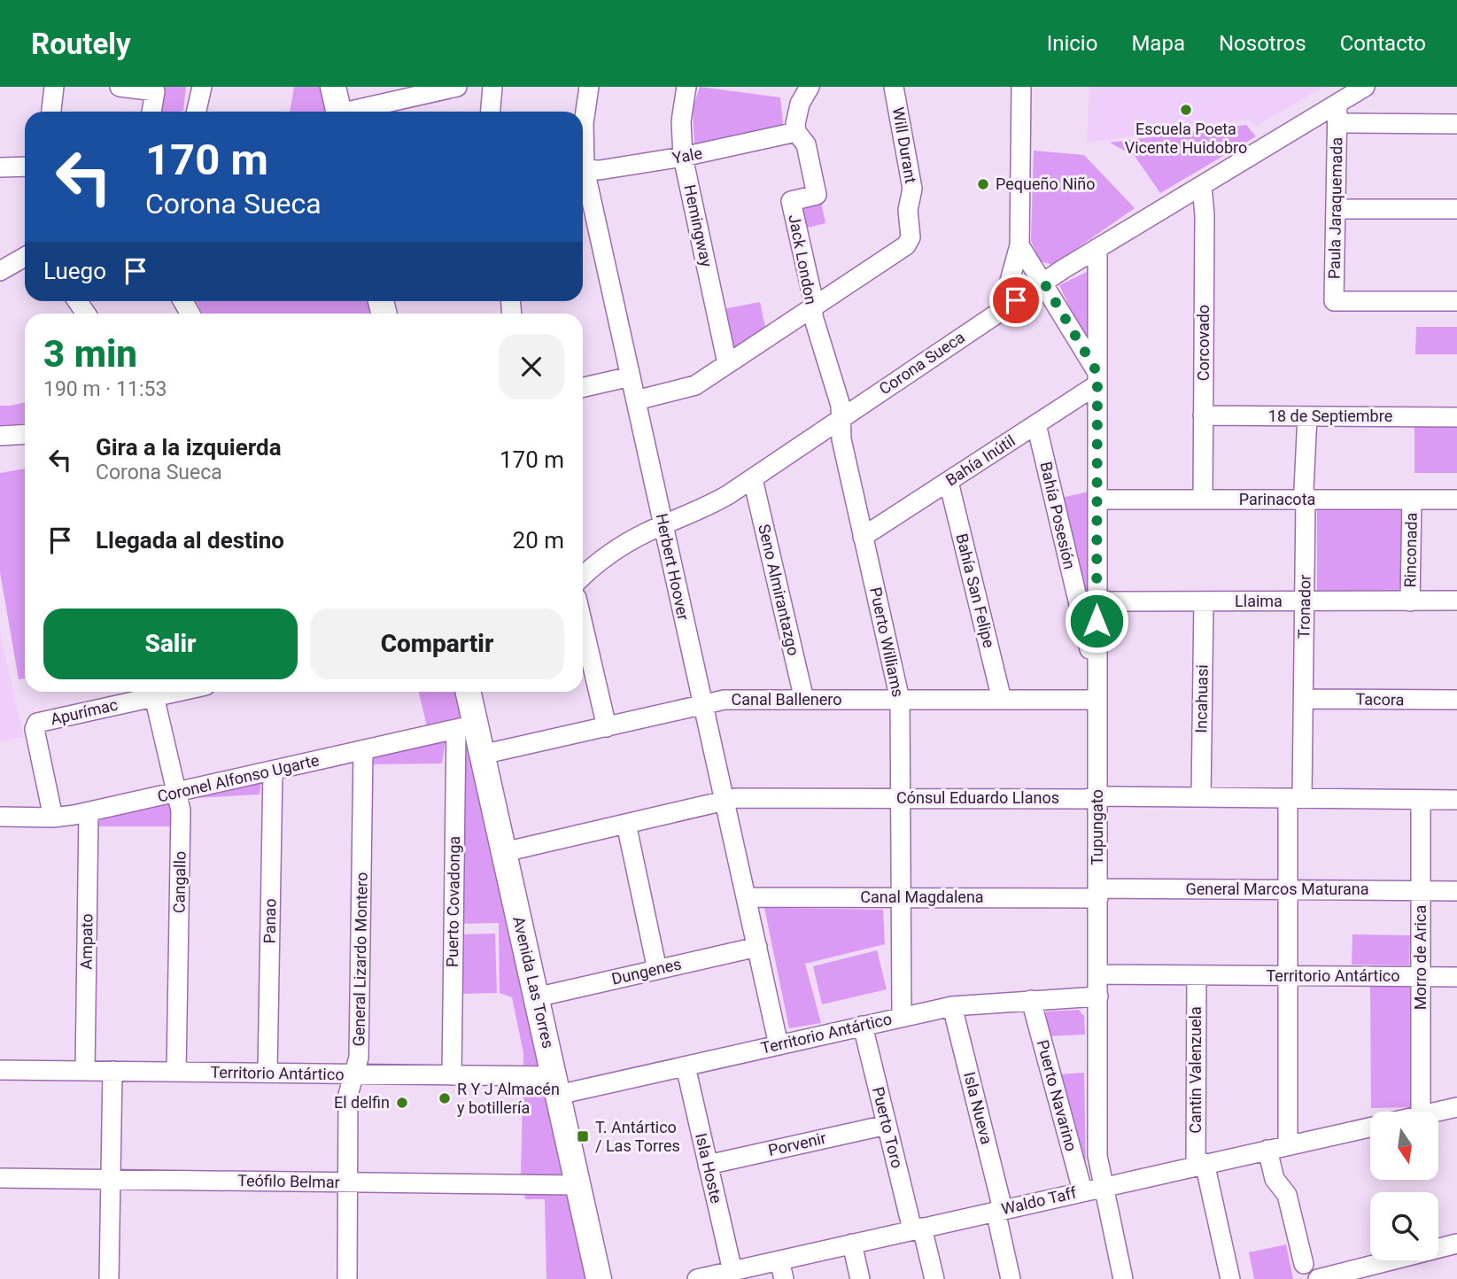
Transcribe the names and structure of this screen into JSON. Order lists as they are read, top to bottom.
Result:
{
  "streets": {
    "main road": ["Avenida Las Torres"],
    "street": [
      "Will Durant",
      "Yale",
      "Paula Jaraquemada",
      "Hemingway",
      "Jack London",
      "Corcovado",
      "Corona Sueca",
      "18 de Septiembre",
      "Bahía Inútil",
      "Parinacota",
      "Bahía Posesión",
      "Rinconada",
      "Herbert Hoover",
      "Seno Almirantazgo",
      "Bahía San Felipe",
      "Llaima",
      "Tronador",
      "Puerto Williams",
      "Incahuasi",
      "Canal Ballenero",
      "Tacora",
      "Apurímac",
      "Coronel Alfonso Ugarte",
      "Cónsul Eduardo Llanos",
      "Tupungato",
      "Cangallo",
      "General Marcos Maturana",
      "Canal Magdalena",
      "Puerto Covadonga",
      "Panao",
      "Ampato",
      "Morro de Arica",
      "General Lizardo Montero",
      "Dungenes",
      "Territorio Antártico",
      "Cantin Valenzuela",
      "Puerto Navarino",
      "Isla Nueva",
      "Puerto Toro",
      "Porvenir",
      "Isla Hoste",
      "Teófilo Belmar",
      "Waldo Taff"
    ]
  },
  "crossings": [
    ["Will Durant", "Jack London"],
    ["Yale", "Hemingway"],
    ["Yale", "Jack London"],
    ["Paula Jaraquemada", "Corona Sueca"],
    ["Jack London", "Corona Sueca"],
    ["Jack London", "Puerto Williams"],
    ["Corcovado", "Corona Sueca"],
    ["Corcovado", "18 de Septiembre"],
    ["Corcovado", "Parinacota"],
    ["Corona Sueca", "Herbert Hoover"],
    ["Corona Sueca", "Seno Almirantazgo"],
    ["Corona Sueca", "Puerto Williams"],
    ["Corona Sueca", "Tupungato"],
    ["18 de Septiembre", "Tronador"],
    ["Bahía Inútil", "Bahía Posesión"],
    ["Bahía Inútil", "Bahía San Felipe"],
    ["Bahía Inútil", "Puerto Williams"],
    ["Bahía Inútil", "Tupungato"],
    ["Parinacota", "Rinconada"],
    ["Parinacota", "Tronador"],
    ["Parinacota", "Tupungato"],
    ["Bahía Posesión", "Tupungato"],
    ["Rinconada", "Llaima"],
    ["Herbert Hoover", "Canal Ballenero"],
    ["Herbert Hoover", "Cónsul Eduardo Llanos"],
    ["Herbert Hoover", "Canal Magdalena"],
    ["Herbert Hoover", "Dungenes"],
    ["Herbert Hoover", "Territorio Antártico"],
    ["Seno Almirantazgo", "Canal Ballenero"],
    ["Bahía San Felipe", "Canal Ballenero"],
    ["Llaima", "Tronador"],
    ["Llaima", "Incahuasi"],
    ["Llaima", "Tupungato"],
    ["Tronador", "Tacora"],
    ["Tronador", "Cónsul Eduardo Llanos"],
    ["Tronador", "General Marcos Maturana"],
    ["Tronador", "Territorio Antártico"],
    ["Tronador", "Waldo Taff"],
    ["Puerto Williams", "Canal Ballenero"],
    ["Puerto Williams", "Cónsul Eduardo Llanos"],
    ["Puerto Williams", "Canal Magdalena"],
    ["Puerto Williams", "Territorio Antártico"],
    ["Incahuasi", "Cónsul Eduardo Llanos"],
    ["Canal Ballenero", "Tupungato"],
    ["Canal Ballenero", "Avenida Las Torres"],
    ["Apurímac", "Coronel Alfonso Ugarte"],
    ["Apurímac", "Cangallo"],
    ["Coronel Alfonso Ugarte", "Cangallo"],
    ["Coronel Alfonso Ugarte", "Puerto Covadonga"],
    ["Coronel Alfonso Ugarte", "Panao"],
    ["Coronel Alfonso Ugarte", "Ampato"],
    ["Coronel Alfonso Ugarte", "General Lizardo Montero"],
    ["Coronel Alfonso Ugarte", "Avenida Las Torres"],
    ["Cónsul Eduardo Llanos", "Tupungato"],
    ["Cónsul Eduardo Llanos", "Morro de Arica"],
    ["Cónsul Eduardo Llanos", "Avenida Las Torres"],
    ["Tupungato", "General Marcos Maturana"],
    ["Tupungato", "Canal Magdalena"],
    ["Tupungato", "Territorio Antártico"],
    ["Tupungato", "Waldo Taff"],
    ["Cangallo", "Territorio Antártico"],
    ["General Marcos Maturana", "Canal Magdalena"],
    ["General Marcos Maturana", "Morro de Arica"],
    ["Puerto Covadonga", "Territorio Antártico"],
    ["Puerto Covadonga", "Avenida Las Torres"],
    ["Panao", "Territorio Antártico"],
    ["Ampato", "Territorio Antártico"],
    ["Morro de Arica", "Territorio Antártico"],
    ["General Lizardo Montero", "Territorio Antártico"],
    ["General Lizardo Montero", "Teófilo Belmar"],
    ["Dungenes", "Avenida Las Torres"],
    ["Territorio Antártico", "Avenida Las Torres"],
    ["Territorio Antártico", "Cantin Valenzuela"],
    ["Territorio Antártico", "Puerto Navarino"],
    ["Territorio Antártico", "Isla Nueva"],
    ["Territorio Antártico", "Puerto Toro"],
    ["Territorio Antártico", "Isla Hoste"],
    ["Avenida Las Torres", "Teófilo Belmar"],
    ["Cantin Valenzuela", "Waldo Taff"],
    ["Puerto Navarino", "Waldo Taff"],
    ["Isla Nueva", "Waldo Taff"],
    ["Puerto Toro", "Porvenir"],
    ["Puerto Toro", "Waldo Taff"],
    ["Porvenir", "Isla Hoste"],
    ["Isla Hoste", "Waldo Taff"]
  ],
  "places": {
    "other": [
      "Escuela Poeta Vicente Huidobro",
      "Pequeño Niño",
      "R Y J Almacén y botillería",
      "El delfin"
    ],
    "transit": ["T. Antártico / Las Torres"]
  },
  "north": "bottom",
  "page": {
    "header": "Routely",
    "nav": [
      "Inicio",
      "Mapa",
      "Nosotros",
      "Contacto"
    ],
    "turn": ["170 m", "Corona Sueca"],
    "then": "Luego",
    "heading": ["3 min", "190 m · 11:53"],
    "list": [
      {
        "name": "Gira a la izquierda",
        "note": "Corona Sueca",
        "value": "170 m"
      },
      {
        "name": "Llegada al destino",
        "value": "20 m"
      }
    ],
    "buttons": ["Salir", "Compartir"]
  }
}
